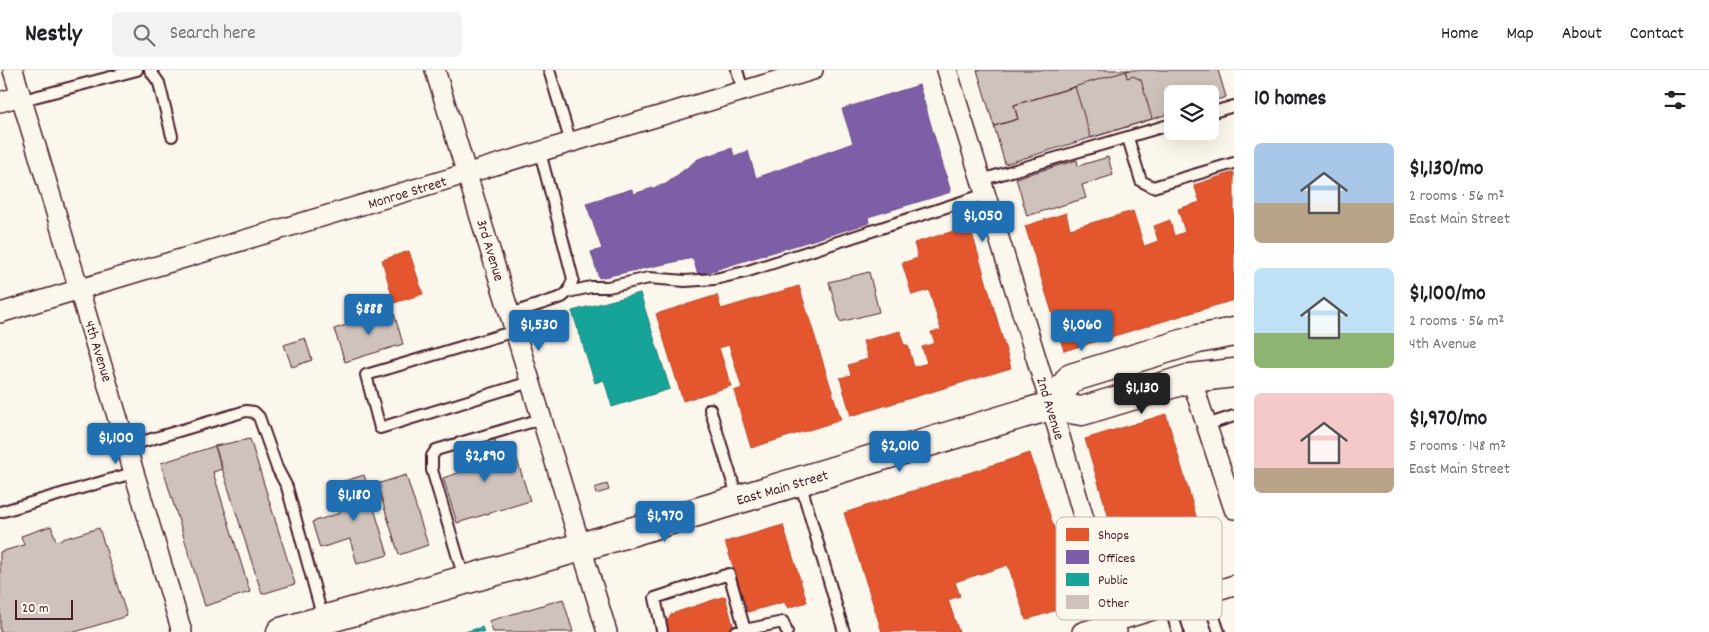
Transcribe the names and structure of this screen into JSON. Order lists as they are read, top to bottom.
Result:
{
  "streets": {
    "main road": ["East Main Street"],
    "street": [
      "Monroe Street",
      "3rd Avenue",
      "4th Avenue",
      "2nd Avenue"
    ]
  },
  "crossings": [
    ["Monroe Street", "3rd Avenue"],
    ["Monroe Street", "4th Avenue"],
    ["3rd Avenue", "East Main Street"],
    ["2nd Avenue", "East Main Street"]
  ],
  "legend": [
    "Shops",
    "Offices",
    "Public",
    "Other"
  ],
  "scale_bar": "20 m",
  "page": {
    "header": "Nestly",
    "search": "Search here",
    "nav": [
      "Home",
      "Map",
      "About",
      "Contact"
    ],
    "heading": "10 homes",
    "list": [
      {
        "name": "$1,130/mo",
        "note": "2 rooms · 56 m² · East Main Street"
      },
      {
        "name": "$1,100/mo",
        "note": "2 rooms · 56 m² · 4th Avenue"
      },
      {
        "name": "$1,970/mo",
        "note": "5 rooms · 148 m² · East Main Street"
      }
    ],
    "price": [
      "$1,050",
      "$888",
      "$1,530",
      "$1,060",
      "$1,130",
      "$1,100",
      "$2,010",
      "$2,890",
      "$1,180",
      "$1,970"
    ],
    "scale": "20 m"
  }
}
